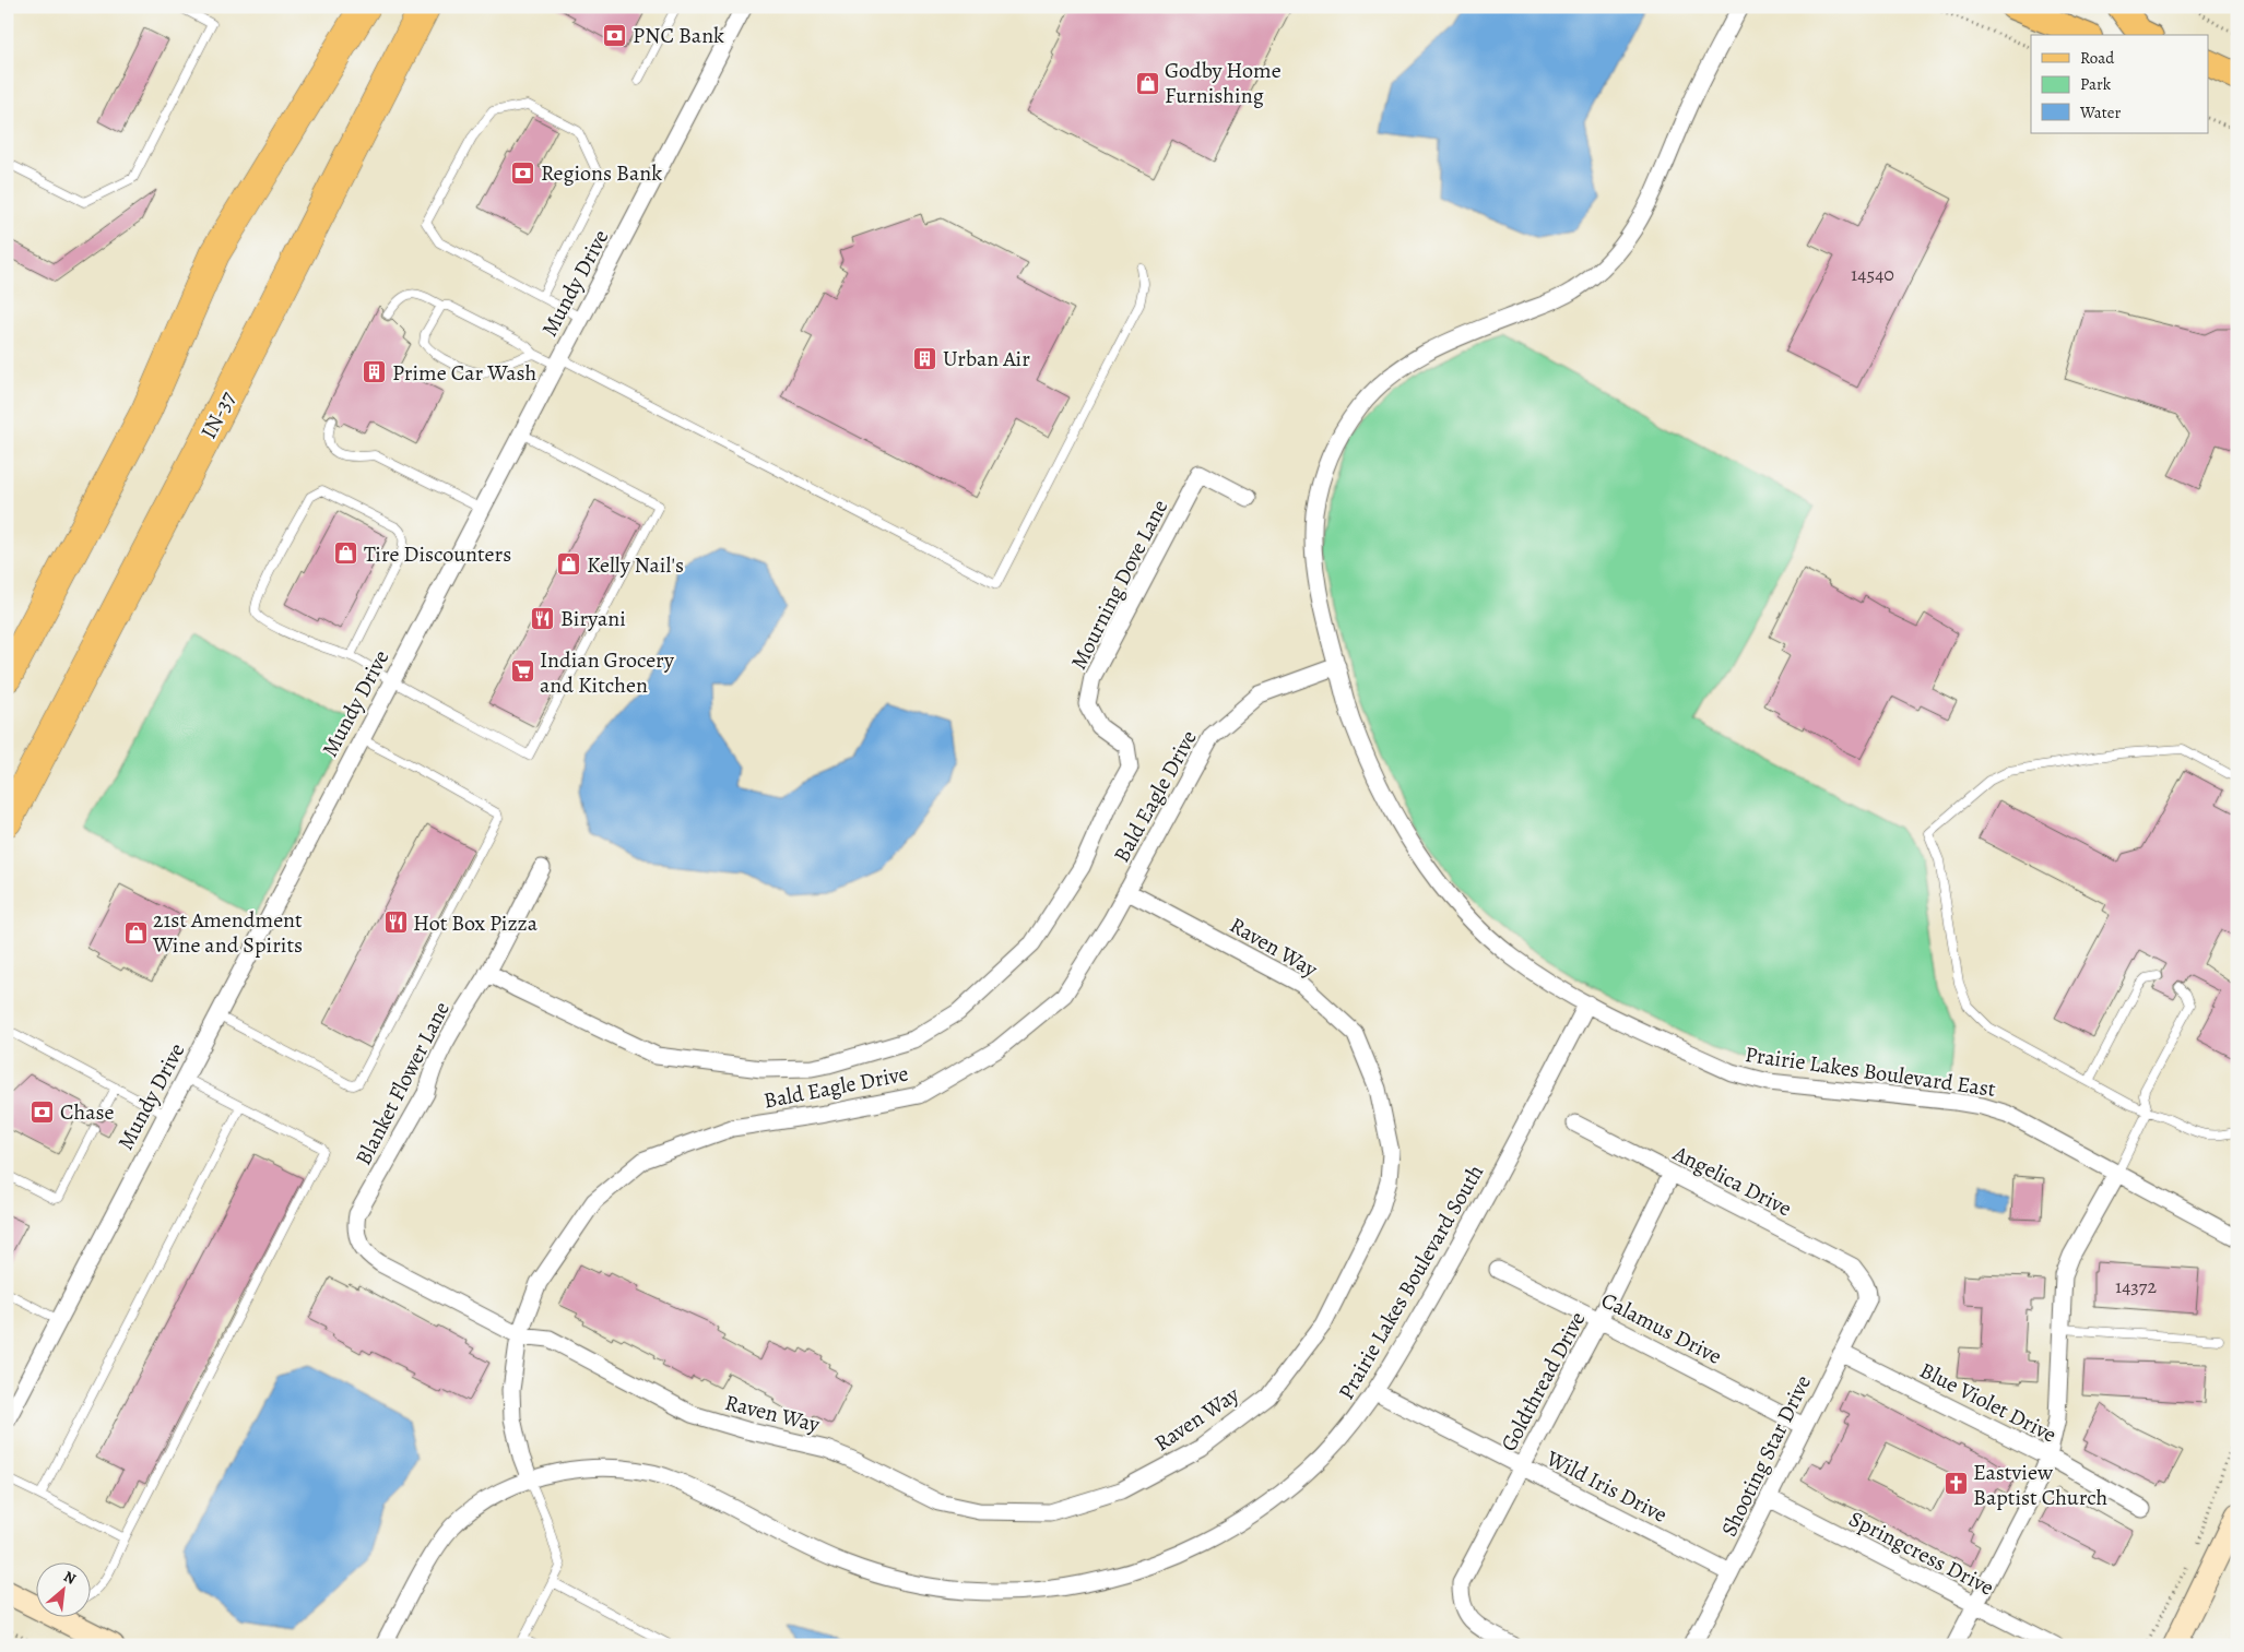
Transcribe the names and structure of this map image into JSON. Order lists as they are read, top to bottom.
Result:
{
  "streets": {
    "highway": ["IN-37"],
    "street": [
      "Mundy Drive",
      "Mourning Dove Lane",
      "Bald Eagle Drive",
      "Raven Way",
      "Prairie Lakes Boulevard East",
      "Blanket Flower Lane",
      "Angelica Drive",
      "Prairie Lakes Boulevard South",
      "Calamus Drive",
      "Goldthread Drive",
      "Blue Violet Drive",
      "Shooting Star Drive",
      "Wild Iris Drive",
      "Springcress Drive"
    ]
  },
  "crossings": [
    ["Mourning Dove Lane", "Blanket Flower Lane"],
    ["Bald Eagle Drive", "Raven Way"],
    ["Bald Eagle Drive", "Prairie Lakes Boulevard East"],
    ["Bald Eagle Drive", "Blanket Flower Lane"],
    ["Bald Eagle Drive", "Prairie Lakes Boulevard South"],
    ["Raven Way", "Blanket Flower Lane"],
    ["Prairie Lakes Boulevard East", "Prairie Lakes Boulevard South"],
    ["Angelica Drive", "Goldthread Drive"],
    ["Angelica Drive", "Shooting Star Drive"],
    ["Prairie Lakes Boulevard South", "Wild Iris Drive"],
    ["Calamus Drive", "Goldthread Drive"],
    ["Calamus Drive", "Shooting Star Drive"],
    ["Goldthread Drive", "Wild Iris Drive"],
    ["Blue Violet Drive", "Shooting Star Drive"],
    ["Shooting Star Drive", "Wild Iris Drive"],
    ["Shooting Star Drive", "Springcress Drive"]
  ],
  "places": {
    "bank": ["PNC Bank", "Regions Bank", "Chase"],
    "shop": [
      "Godby Home Furnishing",
      "Tire Discounters",
      "Kelly Nail's",
      "21st Amendment Wine and Spirits"
    ],
    "building": ["Urban Air", "Prime Car Wash"],
    "restaurant": ["Biryani", "Hot Box Pizza"],
    "supermarket": ["Indian Grocery and Kitchen"],
    "church": ["Eastview Baptist Church"]
  },
  "house_numbers": ["14540", "14372"],
  "legend": ["Road", "Park", "Water"],
  "north": "top right"
}
